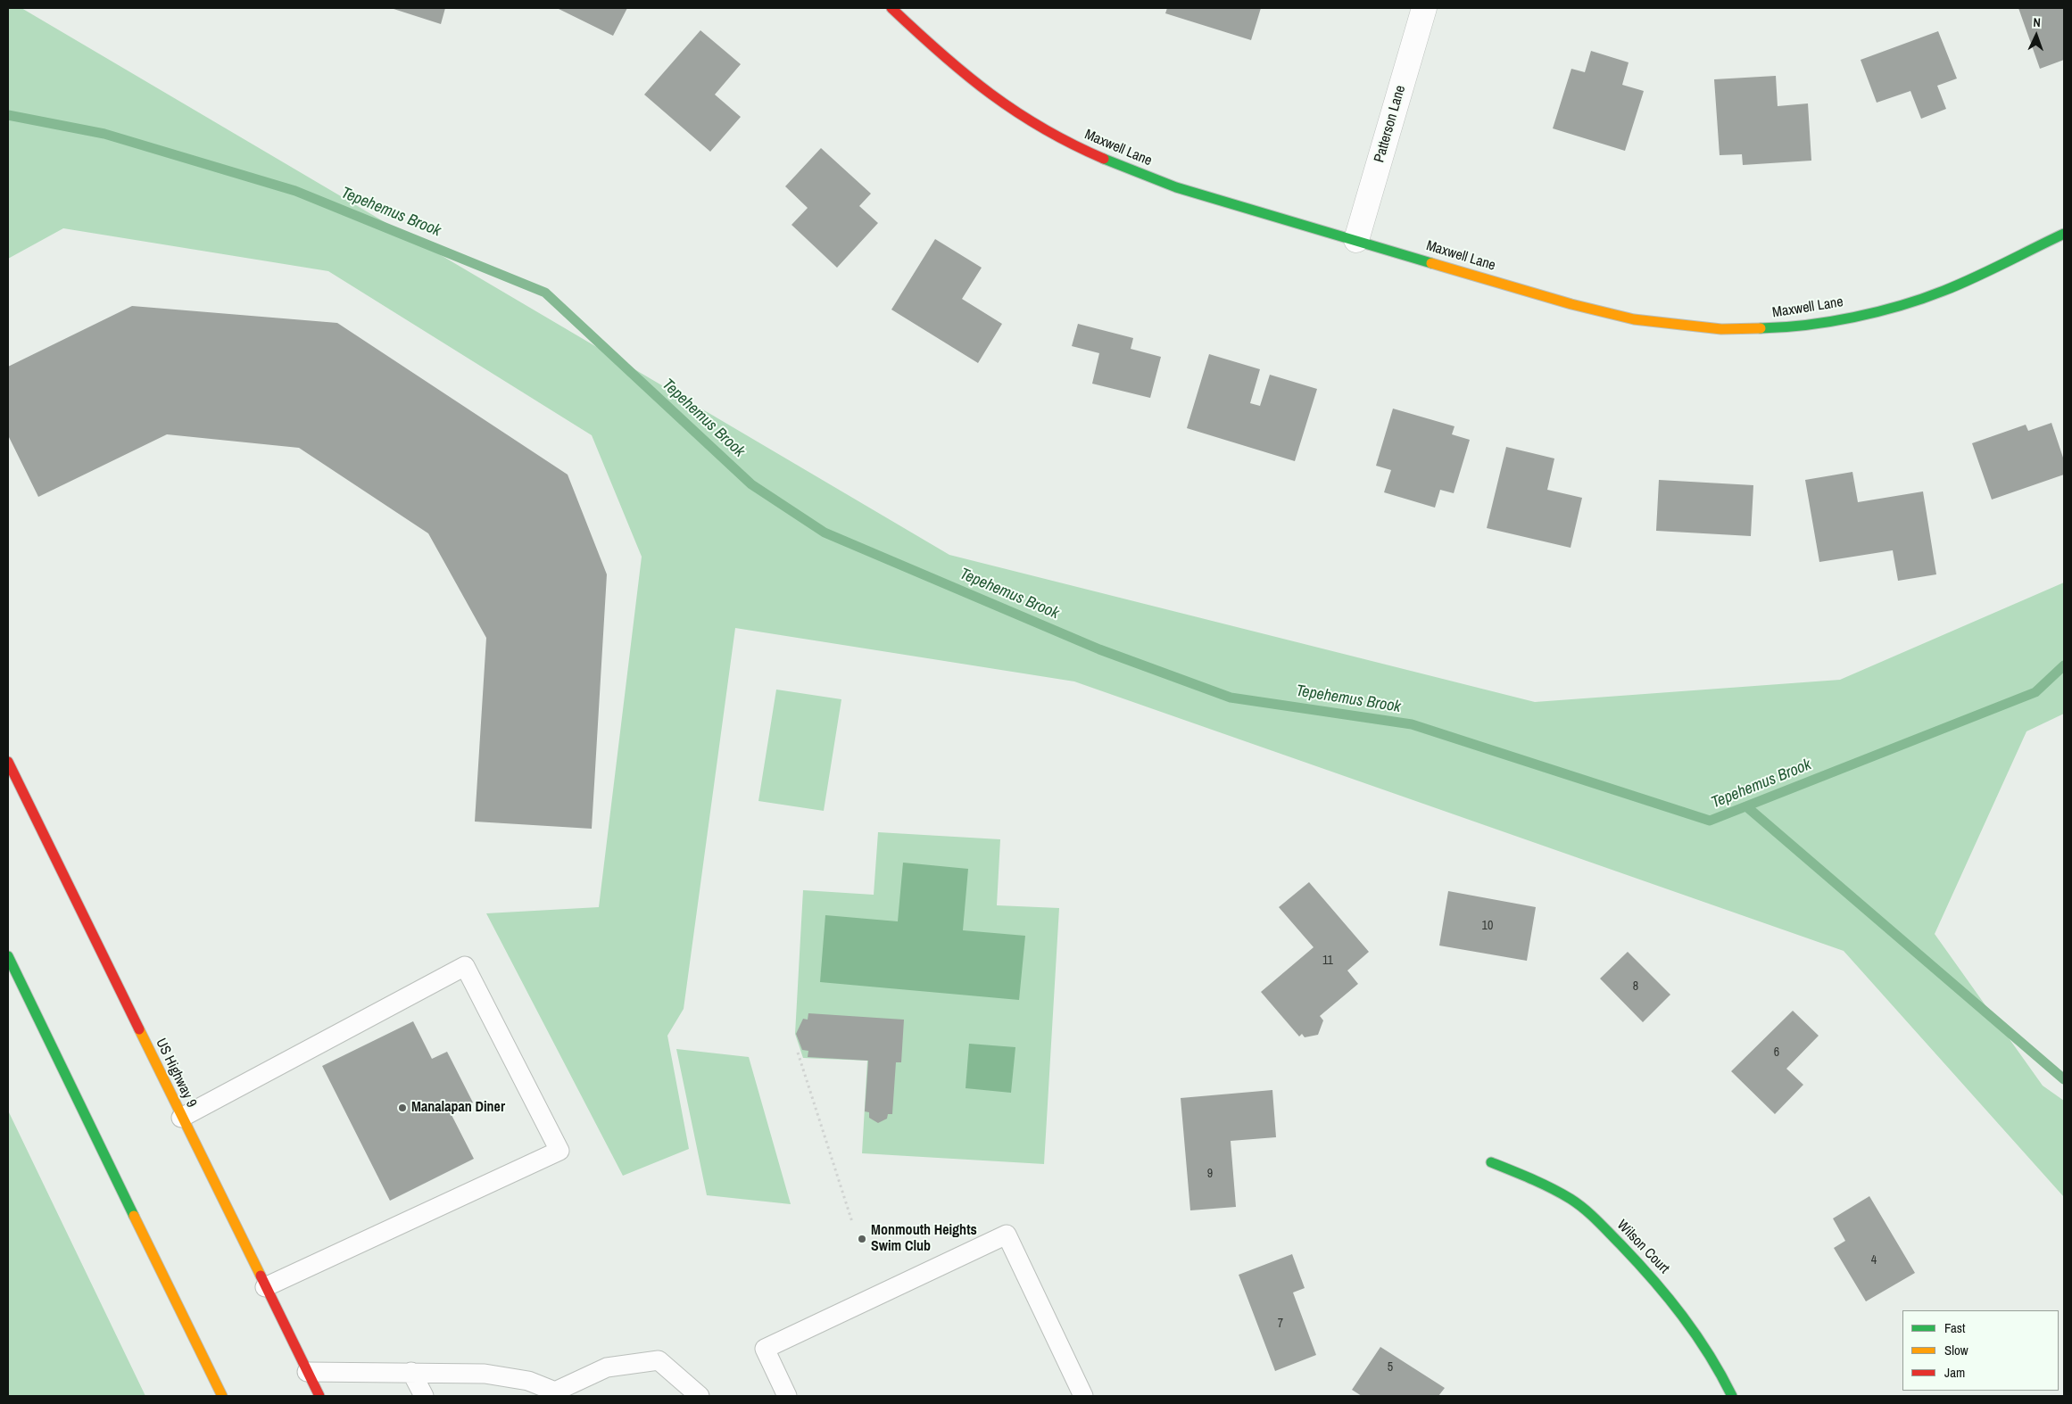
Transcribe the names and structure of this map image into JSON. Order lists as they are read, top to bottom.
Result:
{
  "streets": {
    "main road": ["Maxwell Lane", "US Highway 9", "Wilson Court"],
    "street": ["Patterson Lane"]
  },
  "crossings": [
    ["Patterson Lane", "Maxwell Lane"]
  ],
  "water": ["Tepehemus Brook"],
  "places": ["Manalapan Diner", "Monmouth Heights Swim Club"],
  "house_numbers": [
    "10",
    "11",
    "8",
    "6",
    "9",
    "4",
    "7",
    "5"
  ],
  "legend": ["Fast", "Slow", "Jam"],
  "north": "top"
}
